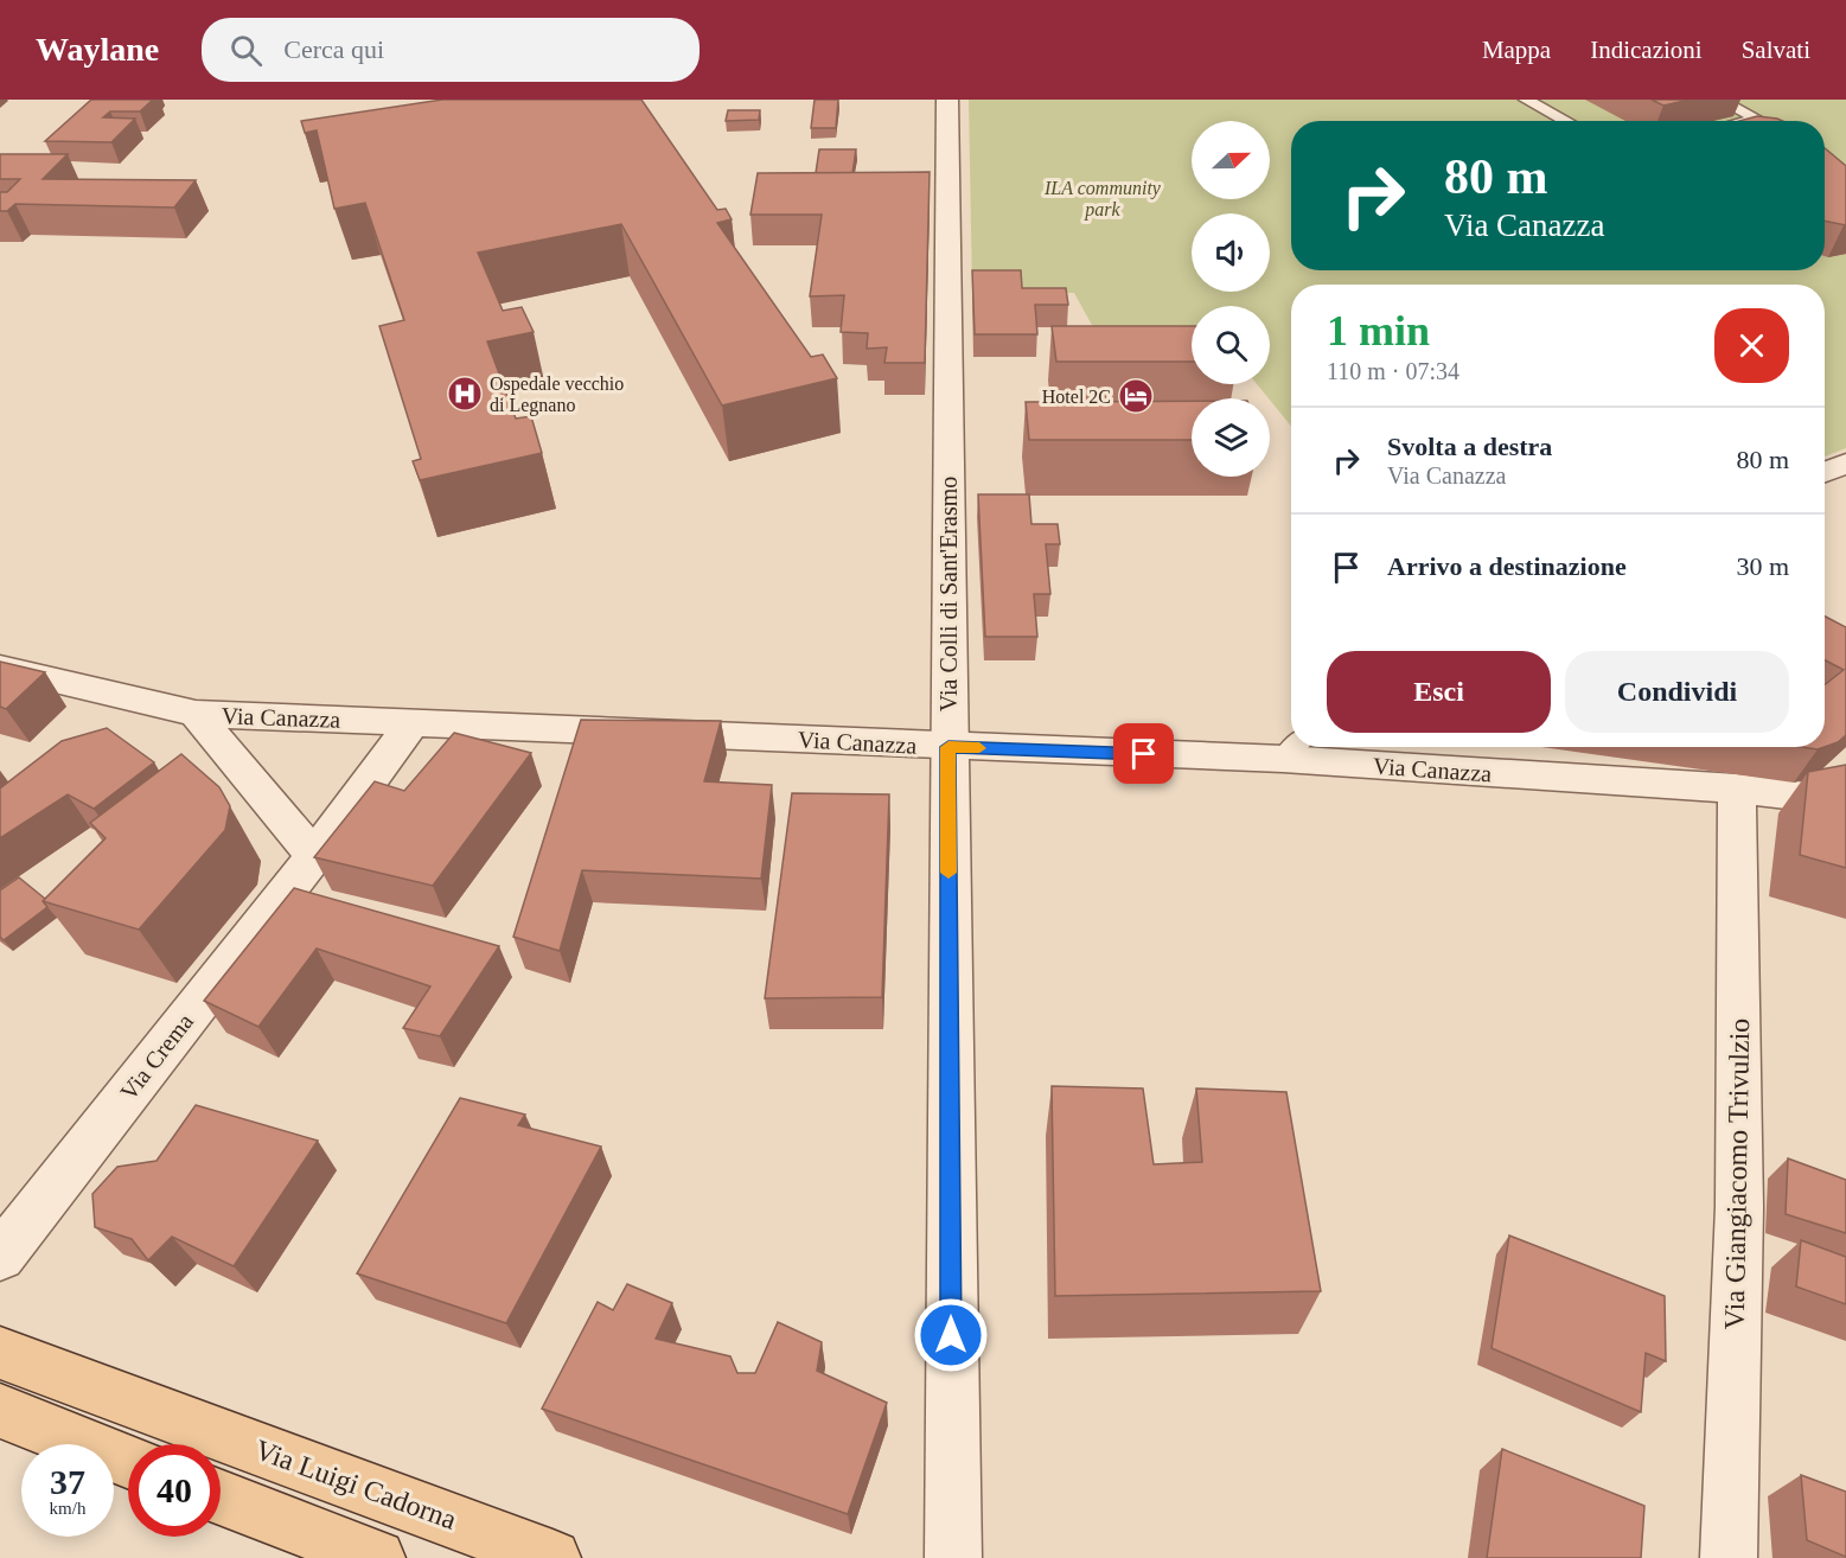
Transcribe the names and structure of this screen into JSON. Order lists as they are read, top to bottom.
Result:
{
  "streets": {
    "main road": ["Via Luigi Cadorna"],
    "street": [
      "Via Colli di Sant'Erasmo",
      "Via Canazza",
      "Via Crema",
      "Via Giangiacomo Trivulzio"
    ]
  },
  "crossings": [
    ["Via Colli di Sant'Erasmo", "Via Canazza"],
    ["Via Canazza", "Via Crema"],
    ["Via Canazza", "Via Giangiacomo Trivulzio"]
  ],
  "parks": ["ILA community park"],
  "places": {
    "hospital": ["Ospedale vecchio di Legnano"],
    "hotel": ["Hotel 2C"]
  },
  "north": "right",
  "page": {
    "header": "Waylane",
    "search": "Cerca qui",
    "nav": ["Mappa", "Indicazioni", "Salvati"],
    "turn": ["80 m", "Via Canazza"],
    "heading": ["1 min", "110 m · 07:34"],
    "list": [
      {
        "name": "Svolta a destra",
        "note": "Via Canazza",
        "value": "80 m"
      },
      {
        "name": "Arrivo a destinazione",
        "value": "30 m"
      }
    ],
    "buttons": ["Esci", "Condividi"],
    "speed": "37 km/h",
    "limit": "40"
  }
}
